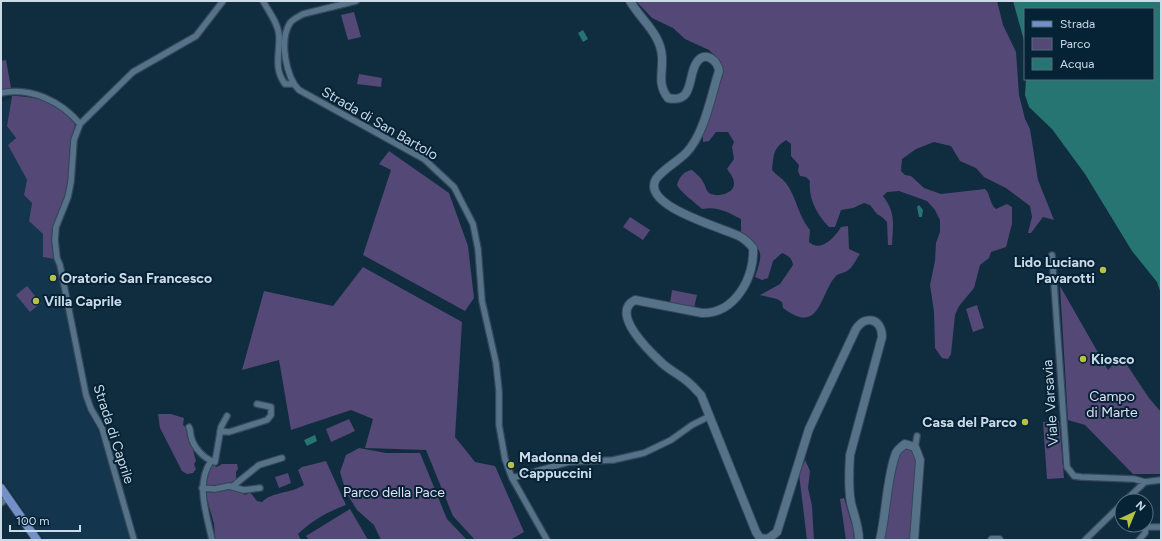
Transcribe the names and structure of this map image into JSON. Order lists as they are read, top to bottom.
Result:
{
  "streets": {
    "street": ["Strada di San Bartolo", "Viale Varsavia", "Strada di Caprile"]
  },
  "parks": ["Campo di Marte", "Parco della Pace"],
  "places": [
    "Lido Luciano Pavarotti",
    "Oratorio San Francesco",
    "Villa Caprile",
    "Kiosco",
    "Casa del Parco",
    "Madonna dei Cappuccini"
  ],
  "legend": ["Strada", "Parco", "Acqua"],
  "scale_bar": "100 m",
  "north": "top right"
}
